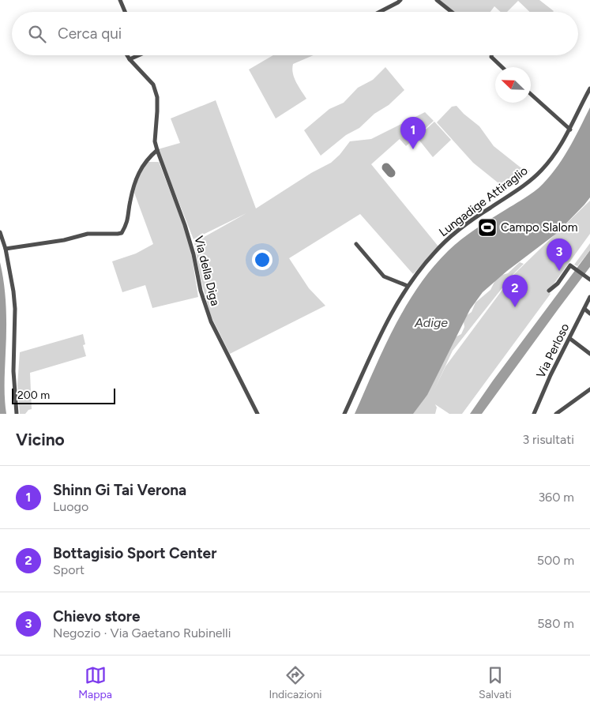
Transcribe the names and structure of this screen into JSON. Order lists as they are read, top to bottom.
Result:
{
  "streets": {
    "street": ["Lungadige Attiraglio", "Via della Diga", "Via Perloso"]
  },
  "water": ["Adige"],
  "places": {
    "sports": ["Campo Slalom"]
  },
  "scale_bar": "200 m",
  "north": "top left",
  "page": {
    "search": "Cerca qui",
    "pins": ["1", "3", "2"],
    "scale": "200 m",
    "heading": ["Vicino", "3 risultati"],
    "list": [
      {
        "mark": "1",
        "name": "Shinn Gi Tai Verona",
        "note": "Luogo",
        "value": "360 m"
      },
      {
        "mark": "2",
        "name": "Bottagisio Sport Center",
        "note": "Sport",
        "value": "500 m"
      },
      {
        "mark": "3",
        "name": "Chievo store",
        "note": "Negozio · Via Gaetano Rubinelli",
        "value": "580 m"
      }
    ],
    "nav": ["Mappa", "Indicazioni", "Salvati"]
  }
}
